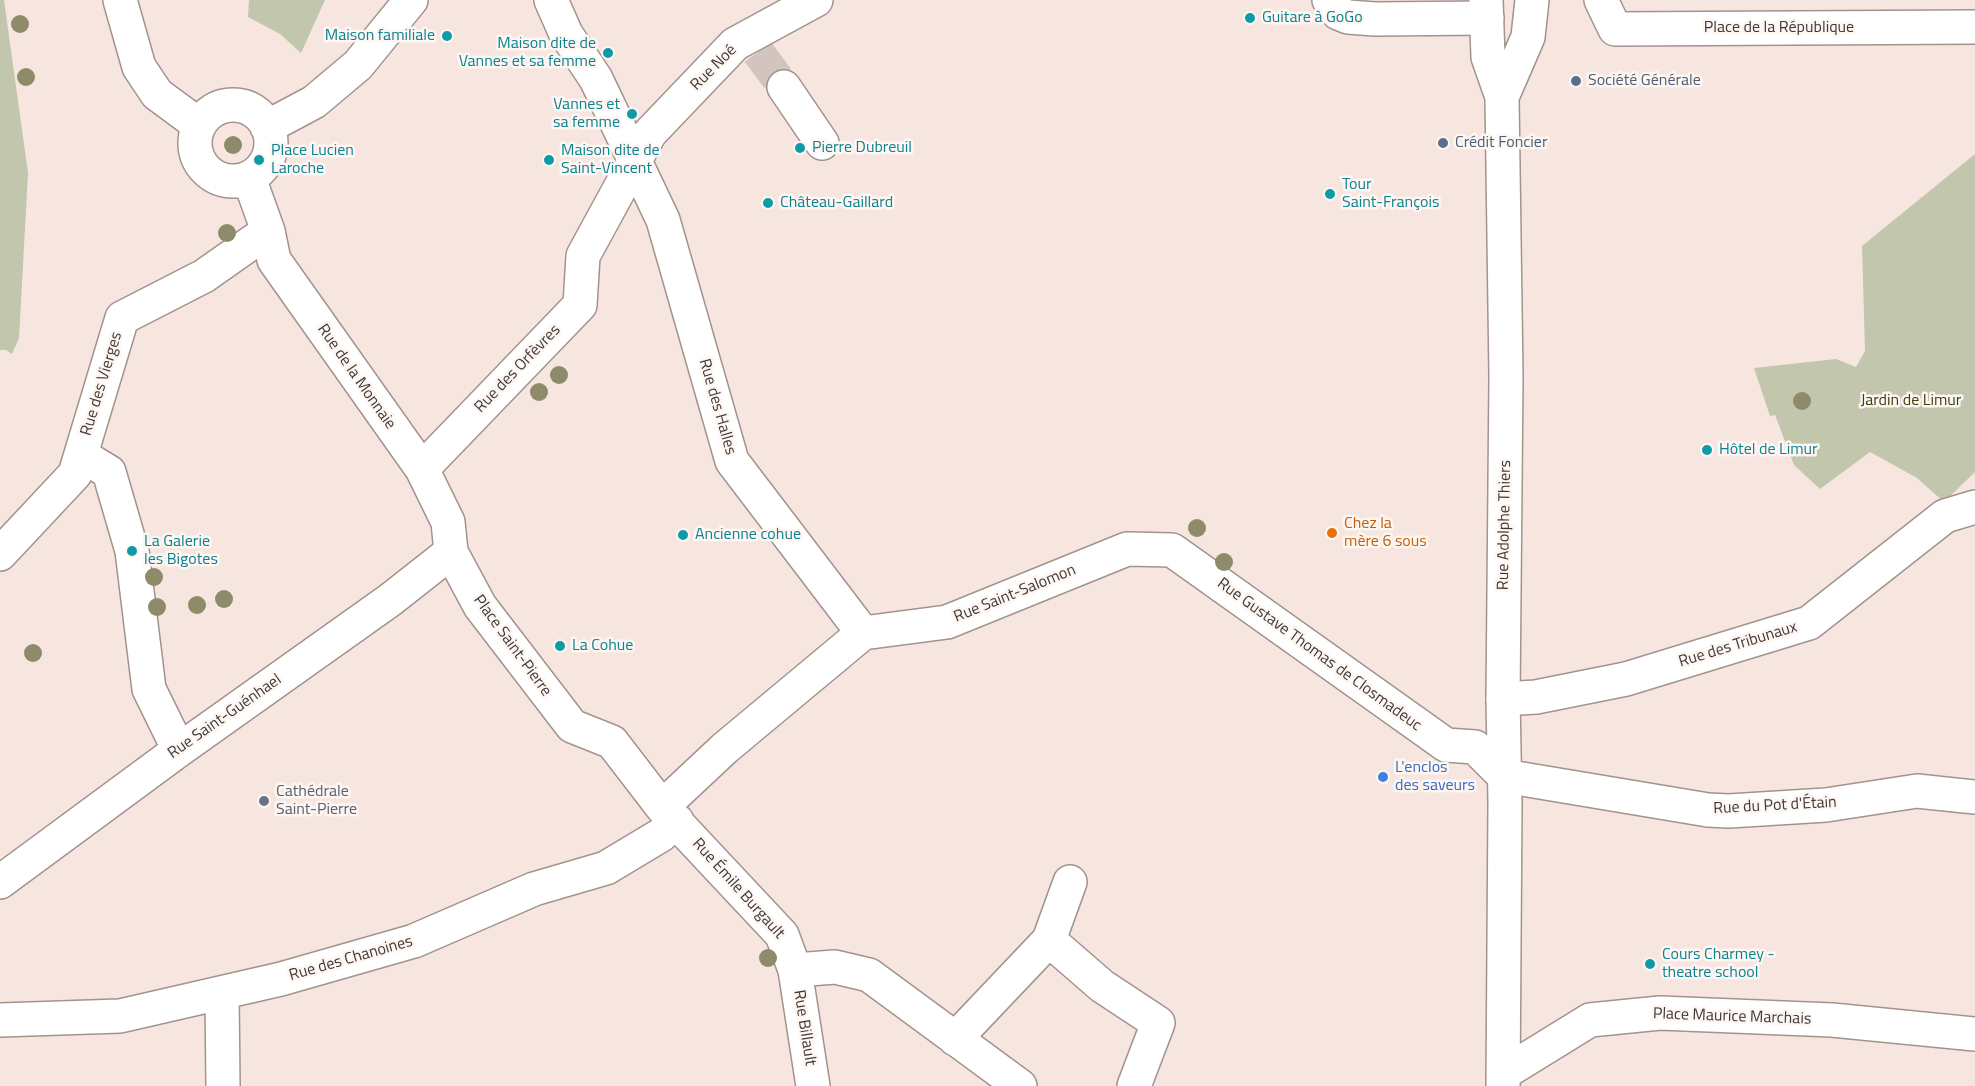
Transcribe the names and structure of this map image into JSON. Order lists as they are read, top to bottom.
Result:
{
  "streets": {
    "street": [
      "Place de la République",
      "Rue Noé",
      "Rue des Orfèvres",
      "Rue de la Monnaie",
      "Rue des Vierges",
      "Rue des Halles",
      "Rue Adolphe Thiers",
      "Rue Saint-Salomon",
      "Rue des Tribunaux",
      "Place Saint-Pierre",
      "Rue Gustave Thomas de Closmadeuc",
      "Rue Saint-Guénhael",
      "Rue du Pot d'Étain",
      "Rue Émile Burgault",
      "Rue des Chanoines",
      "Place Maurice Marchais",
      "Rue Billault"
    ]
  },
  "crossings": [
    ["Rue Noé", "Rue des Orfèvres"],
    ["Rue Noé", "Rue des Halles"],
    ["Rue des Orfèvres", "Rue de la Monnaie"],
    ["Rue de la Monnaie", "Rue des Vierges"],
    ["Rue de la Monnaie", "Place Saint-Pierre"],
    ["Rue de la Monnaie", "Rue Saint-Guénhael"],
    ["Rue des Halles", "Rue Saint-Salomon"],
    ["Rue des Halles", "Rue des Chanoines"],
    ["Rue Adolphe Thiers", "Rue des Tribunaux"],
    ["Rue Adolphe Thiers", "Rue Gustave Thomas de Closmadeuc"],
    ["Rue Adolphe Thiers", "Rue du Pot d'Étain"],
    ["Rue Adolphe Thiers", "Place Maurice Marchais"],
    ["Rue Saint-Salomon", "Rue Gustave Thomas de Closmadeuc"],
    ["Rue Saint-Salomon", "Rue des Chanoines"],
    ["Place Saint-Pierre", "Rue Saint-Guénhael"],
    ["Place Saint-Pierre", "Rue Émile Burgault"],
    ["Rue Gustave Thomas de Closmadeuc", "Rue du Pot d'Étain"],
    ["Rue Émile Burgault", "Rue des Chanoines"],
    ["Rue Émile Burgault", "Rue Billault"]
  ],
  "parks": ["Jardin de Limur"],
  "places": [
    "Guitare à GoGo",
    "Maison familiale",
    "Maison dite de Vannes et sa femme",
    "Société Générale",
    "Vannes et sa femme",
    "Crédit Foncier",
    "Pierre Dubreuil",
    "Place Lucien Laroche",
    "Maison dite de Saint-Vincent",
    "Tour Saint-François",
    "Château-Gaillard",
    "Hôtel de Limur",
    "Chez la mère 6 sous",
    "Ancienne cohue",
    "La Galerie les Bigotes",
    "La Cohue",
    "L'enclos des saveurs",
    "Cathédrale Saint-Pierre",
    "Cours Charmey - theatre school"
  ]
}
